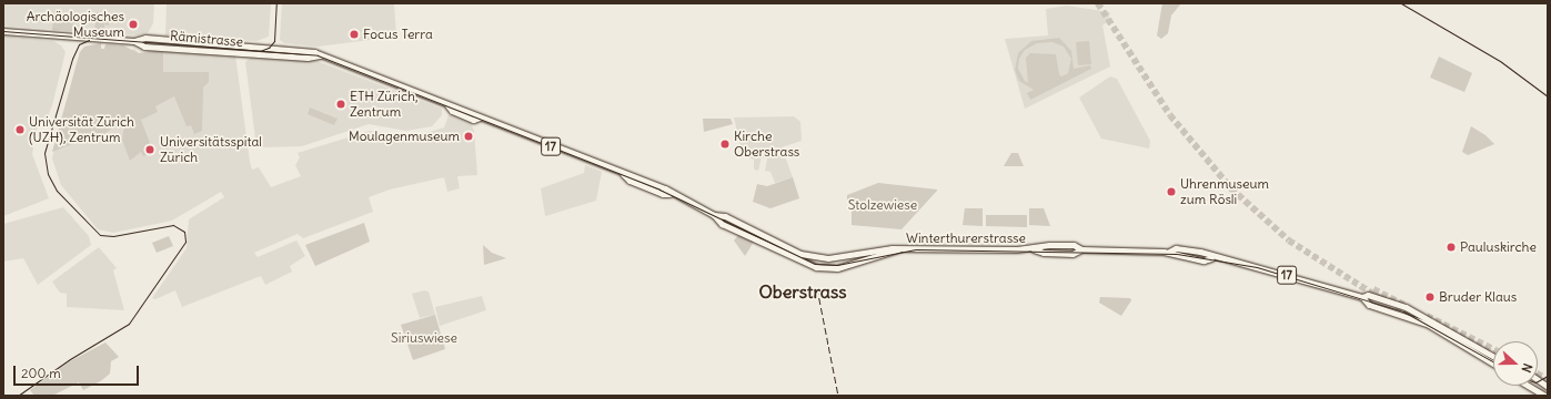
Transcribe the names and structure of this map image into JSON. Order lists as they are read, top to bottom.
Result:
{
  "streets": {
    "main road": ["Rämistrasse", "17", "Winterthurerstrasse"]
  },
  "crossings": [
    ["Rämistrasse", "17"],
    ["17", "Winterthurerstrasse"]
  ],
  "districts": ["Oberstrass"],
  "parks": ["Stolzewiese", "Siriuswiese"],
  "places": [
    "Archäologisches Museum",
    "Focus Terra",
    "ETH Zürich, Zentrum",
    "Universität Zürich (UZH), Zentrum",
    "Moulagenmuseum",
    "Kirche Oberstrass",
    "Universitätsspital Zürich",
    "Uhrenmuseum zum Rösli",
    "Pauluskirche",
    "Bruder Klaus"
  ],
  "scale_bar": "200 m",
  "north": "right"
}
